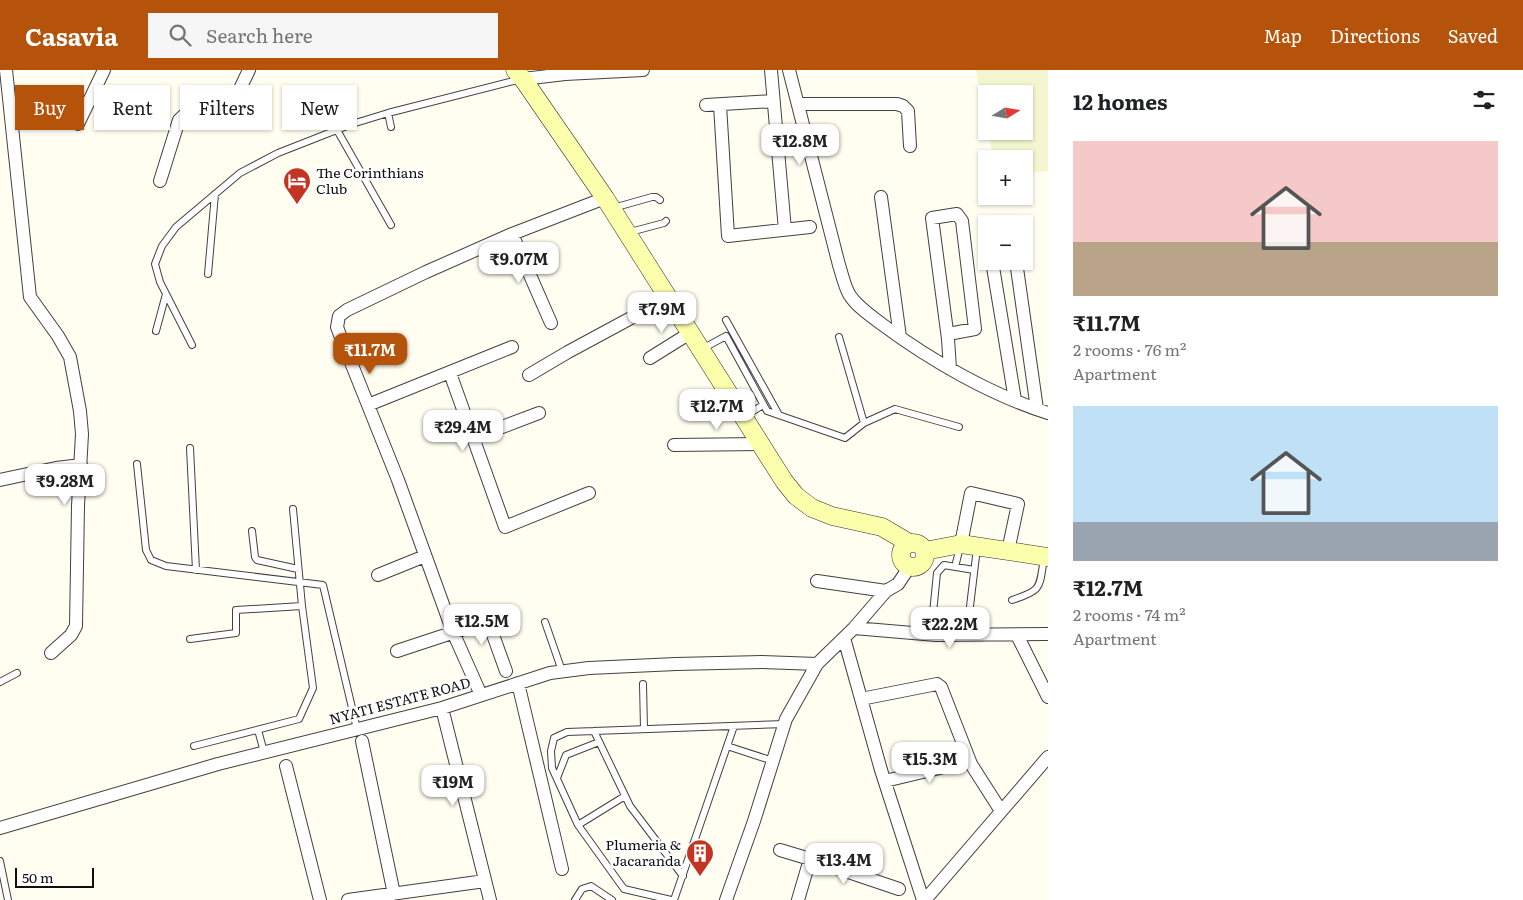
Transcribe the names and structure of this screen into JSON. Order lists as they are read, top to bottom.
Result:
{
  "streets": {
    "street": ["NYATI ESTATE ROAD"]
  },
  "places": {
    "hotel": ["The Corinthians Club"],
    "building": ["Plumeria & Jacaranda"]
  },
  "scale_bar": "50 m",
  "north": "right",
  "page": {
    "header": "Casavia",
    "search": "Search here",
    "nav": ["Map", "Directions", "Saved"],
    "heading": "12 homes",
    "map_buttons": ["+", "−"],
    "chip": [
      "Buy",
      "Rent",
      "Filters",
      "New"
    ],
    "price": [
      "₹12.8M",
      "₹9.07M",
      "₹7.9M",
      "₹11.7M",
      "₹12.7M",
      "₹29.4M",
      "₹9.28M",
      "₹12.5M",
      "₹22.2M",
      "₹15.3M",
      "₹19M",
      "₹13.4M"
    ],
    "list": [
      {
        "name": "₹11.7M",
        "note": "2 rooms · 76 m² · Apartment"
      },
      {
        "name": "₹12.7M",
        "note": "2 rooms · 74 m² · Apartment"
      }
    ],
    "scale": "50 m"
  }
}
